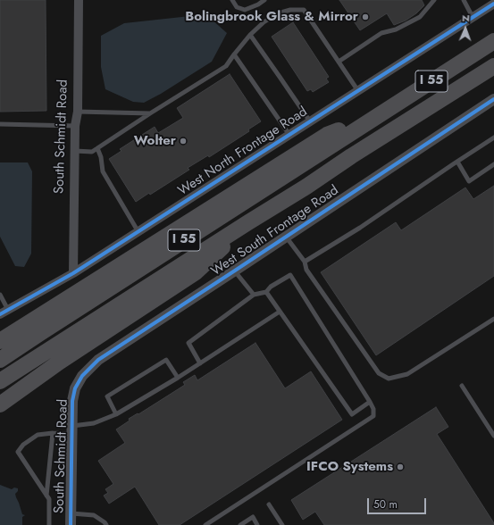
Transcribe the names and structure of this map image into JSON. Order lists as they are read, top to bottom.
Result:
{
  "streets": {
    "highway": ["I 55"],
    "street": ["South Schmidt Road", "West North Frontage Road", "West South Frontage Road"]
  },
  "crossings": [
    ["South Schmidt Road", "West North Frontage Road"],
    ["South Schmidt Road", "West South Frontage Road"]
  ],
  "places": ["Bolingbrook Glass & Mirror", "Wolter", "IFCO Systems"],
  "scale_bar": "50 m",
  "north": "top"
}
